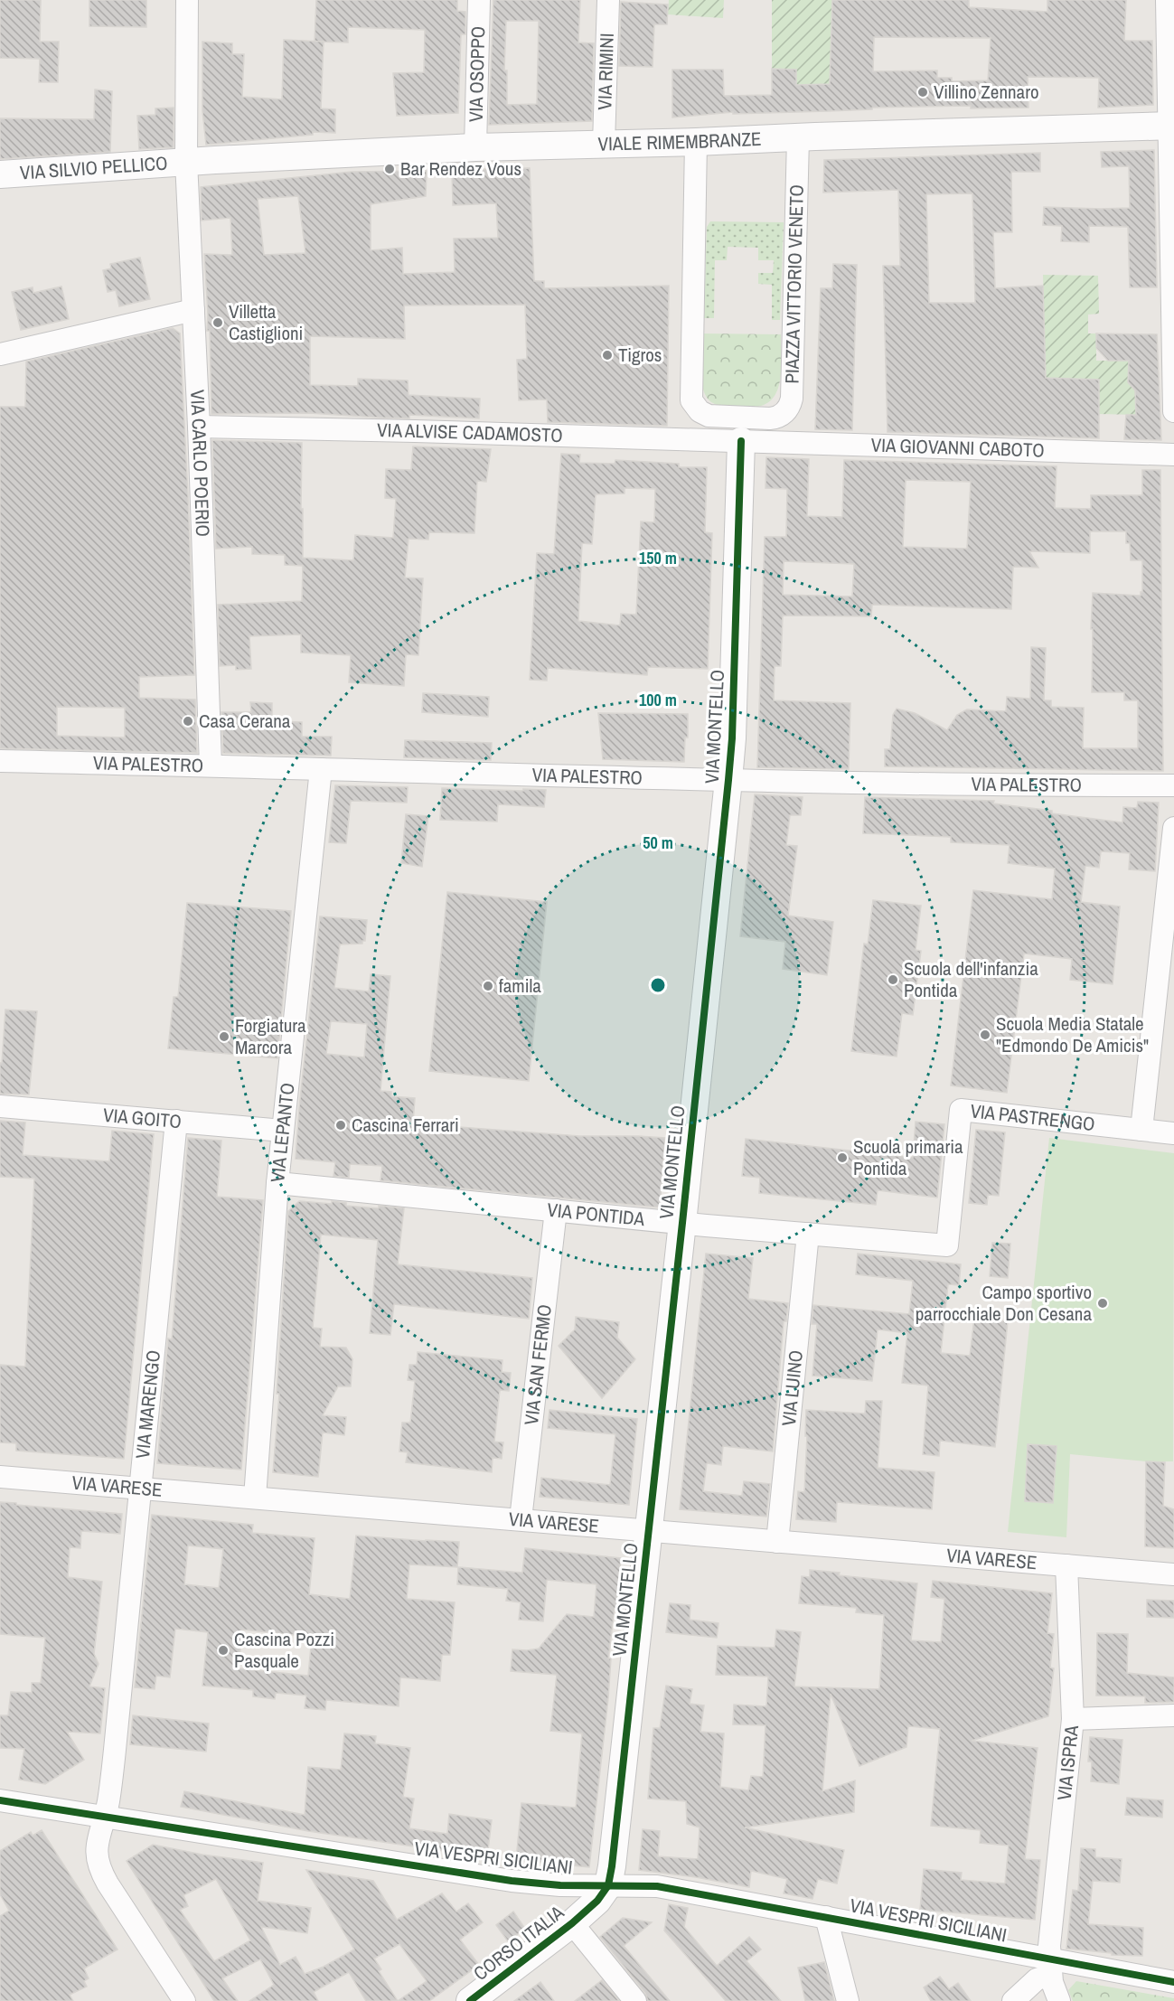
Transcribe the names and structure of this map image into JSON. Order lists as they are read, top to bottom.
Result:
{
  "streets": {
    "street": [
      "VIA RIMINI",
      "VIA OSOPPO",
      "VIALE RIMEMBRANZE",
      "VIA SILVIO PELLICO",
      "PIAZZA VITTORIO VENETO",
      "VIA ALVISE CADAMOSTO",
      "VIA GIOVANNI CABOTO",
      "VIA CARLO POERIO",
      "VIA MONTELLO",
      "VIA PALESTRO",
      "VIA GOITO",
      "VIA PASTRENGO",
      "VIA LEPANTO",
      "VIA PONTIDA",
      "VIA SAN FERMO",
      "VIA LUINO",
      "VIA MARENGO",
      "VIA VARESE",
      "VIA ISPRA",
      "VIA VESPRI SICILIANI",
      "CORSO ITALIA"
    ]
  },
  "crossings": [
    ["VIA RIMINI", "VIALE RIMEMBRANZE"],
    ["VIA OSOPPO", "VIALE RIMEMBRANZE"],
    ["VIALE RIMEMBRANZE", "VIA SILVIO PELLICO"],
    ["VIALE RIMEMBRANZE", "PIAZZA VITTORIO VENETO"],
    ["VIALE RIMEMBRANZE", "VIA CARLO POERIO"],
    ["VIA SILVIO PELLICO", "VIA CARLO POERIO"],
    ["PIAZZA VITTORIO VENETO", "VIA ALVISE CADAMOSTO"],
    ["PIAZZA VITTORIO VENETO", "VIA GIOVANNI CABOTO"],
    ["PIAZZA VITTORIO VENETO", "VIA MONTELLO"],
    ["VIA ALVISE CADAMOSTO", "VIA GIOVANNI CABOTO"],
    ["VIA ALVISE CADAMOSTO", "VIA CARLO POERIO"],
    ["VIA ALVISE CADAMOSTO", "VIA MONTELLO"],
    ["VIA GIOVANNI CABOTO", "VIA MONTELLO"],
    ["VIA CARLO POERIO", "VIA PALESTRO"],
    ["VIA MONTELLO", "VIA PALESTRO"],
    ["VIA MONTELLO", "VIA PONTIDA"],
    ["VIA MONTELLO", "VIA VARESE"],
    ["VIA MONTELLO", "VIA VESPRI SICILIANI"],
    ["VIA MONTELLO", "CORSO ITALIA"],
    ["VIA PALESTRO", "VIA LEPANTO"],
    ["VIA GOITO", "VIA LEPANTO"],
    ["VIA GOITO", "VIA MARENGO"],
    ["VIA PASTRENGO", "VIA PONTIDA"],
    ["VIA LEPANTO", "VIA PONTIDA"],
    ["VIA LEPANTO", "VIA VARESE"],
    ["VIA PONTIDA", "VIA SAN FERMO"],
    ["VIA PONTIDA", "VIA LUINO"],
    ["VIA SAN FERMO", "VIA VARESE"],
    ["VIA LUINO", "VIA VARESE"],
    ["VIA MARENGO", "VIA VARESE"],
    ["VIA MARENGO", "VIA VESPRI SICILIANI"],
    ["VIA VARESE", "VIA ISPRA"],
    ["VIA ISPRA", "VIA VESPRI SICILIANI"],
    ["VIA VESPRI SICILIANI", "CORSO ITALIA"]
  ],
  "places": [
    "Villino Zennaro",
    "Bar Rendez Vous",
    "Villetta Castiglioni",
    "Tigros",
    "Casa Cerana",
    "Scuola dell'infanzia Pontida",
    "famila",
    "Scuola Media Statale \"Edmondo De Amicis\"",
    "Forgiatura Marcora",
    "Cascina Ferrari",
    "Scuola primaria Pontida",
    "Campo sportivo parrocchiale Don Cesana",
    "Cascina Pozzi Pasquale"
  ],
  "rings": ["150 m", "100 m", "50 m"]
}
